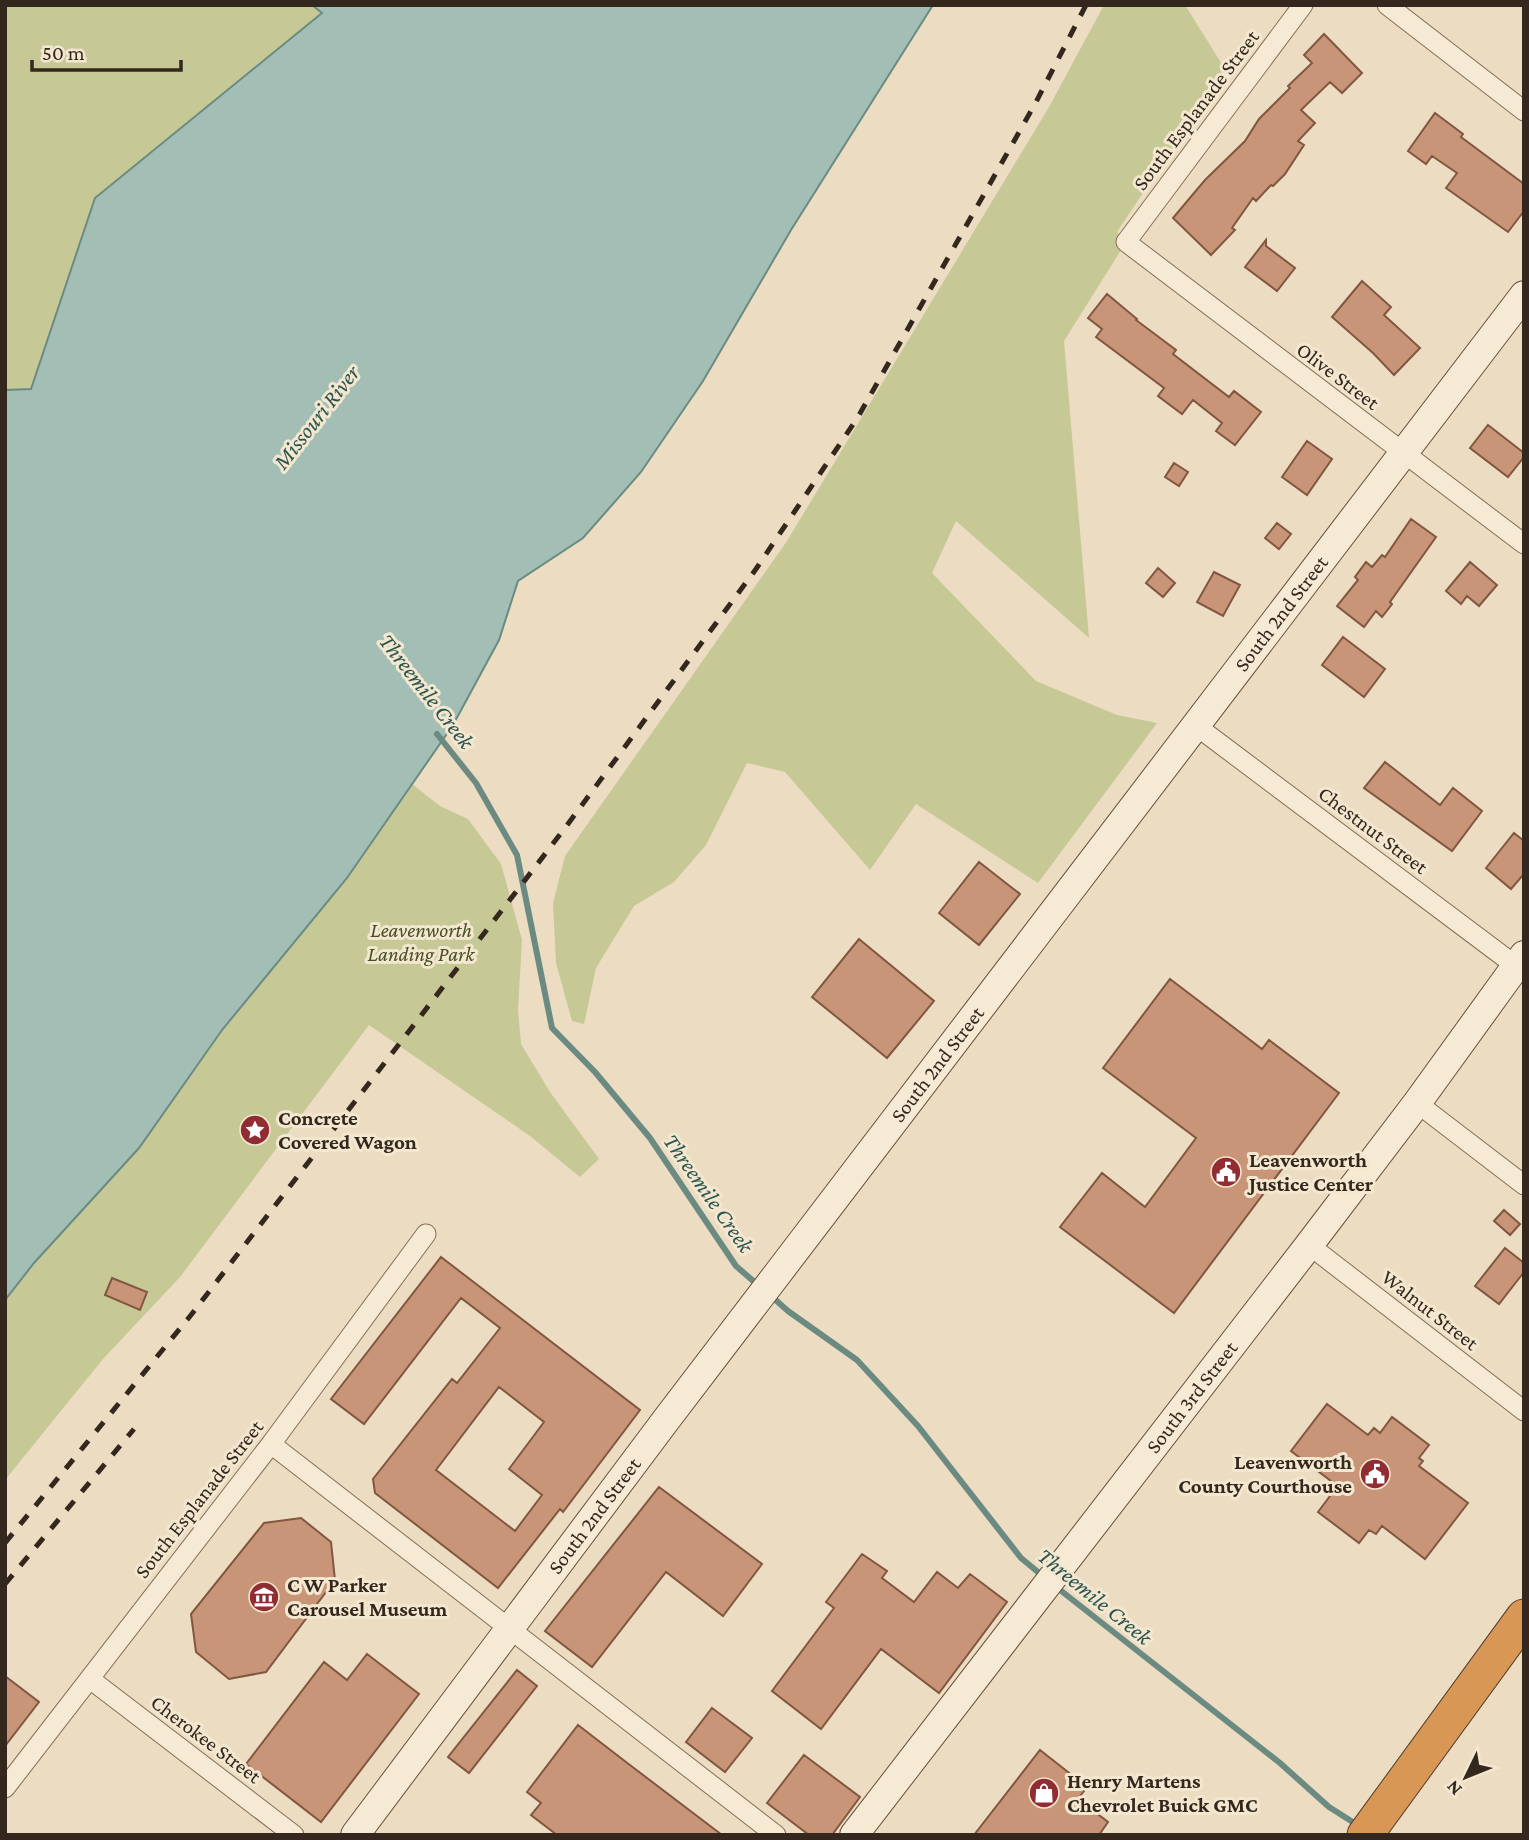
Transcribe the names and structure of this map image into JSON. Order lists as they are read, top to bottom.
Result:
{
  "streets": {
    "street": [
      "South Esplanade Street",
      "Olive Street",
      "South 2nd Street",
      "Chestnut Street",
      "Walnut Street",
      "South 3rd Street",
      "Cherokee Street"
    ]
  },
  "crossings": [
    ["South Esplanade Street", "Olive Street"],
    ["South Esplanade Street", "Cherokee Street"],
    ["Olive Street", "South 2nd Street"],
    ["South 2nd Street", "Chestnut Street"],
    ["Chestnut Street", "South 3rd Street"],
    ["Walnut Street", "South 3rd Street"]
  ],
  "water": ["Missouri River", "Threemile Creek"],
  "parks": ["Leavenworth Landing Park"],
  "places": {
    "place": ["Concrete Covered Wagon"],
    "public building": ["Leavenworth Justice Center", "Leavenworth County Courthouse"],
    "museum": ["C W Parker Carousel Museum"],
    "shop": ["Henry Martens Chevrolet Buick GMC"]
  },
  "scale_bar": "50 m",
  "north": "bottom left"
}
